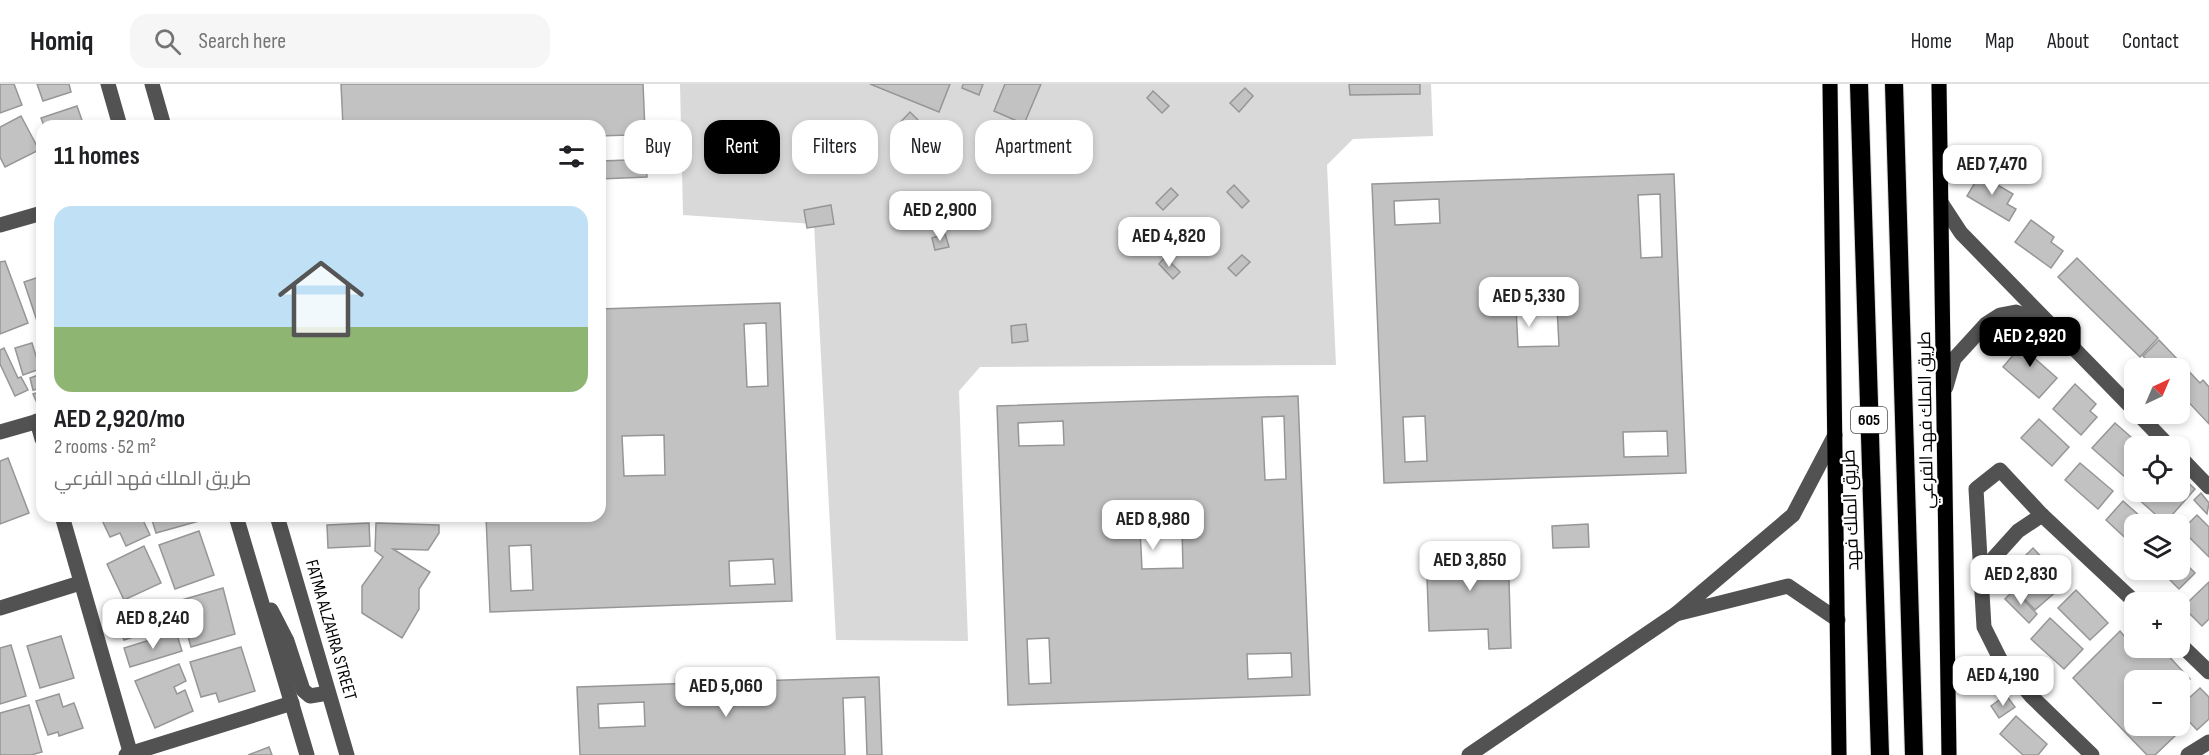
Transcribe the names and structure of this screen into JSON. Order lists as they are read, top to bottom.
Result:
{
  "streets": {
    "highway": ["605", "طريق الملك فهد"],
    "main road": ["طريق الملك فهد الفرعي"],
    "street": ["FATMA ALZAHRA STREET"]
  },
  "north": "top right",
  "page": {
    "header": "Homiq",
    "search": "Search here",
    "nav": [
      "Home",
      "Map",
      "About",
      "Contact"
    ],
    "chip": [
      "Buy",
      "Rent",
      "Filters",
      "New",
      "Apartment"
    ],
    "heading": "11 homes",
    "price": [
      "AED 7,470",
      "AED 2,900",
      "AED 4,820",
      "AED 5,330",
      "AED 2,920",
      "AED 8,980",
      "AED 3,850",
      "AED 2,830",
      "AED 8,240",
      "AED 4,190",
      "AED 5,060"
    ],
    "list": [
      {
        "name": "AED 2,920/mo",
        "note": "2 rooms · 52 m² · طريق الملك فهد الفرعي"
      }
    ],
    "map_buttons": ["+", "−"]
  }
}
